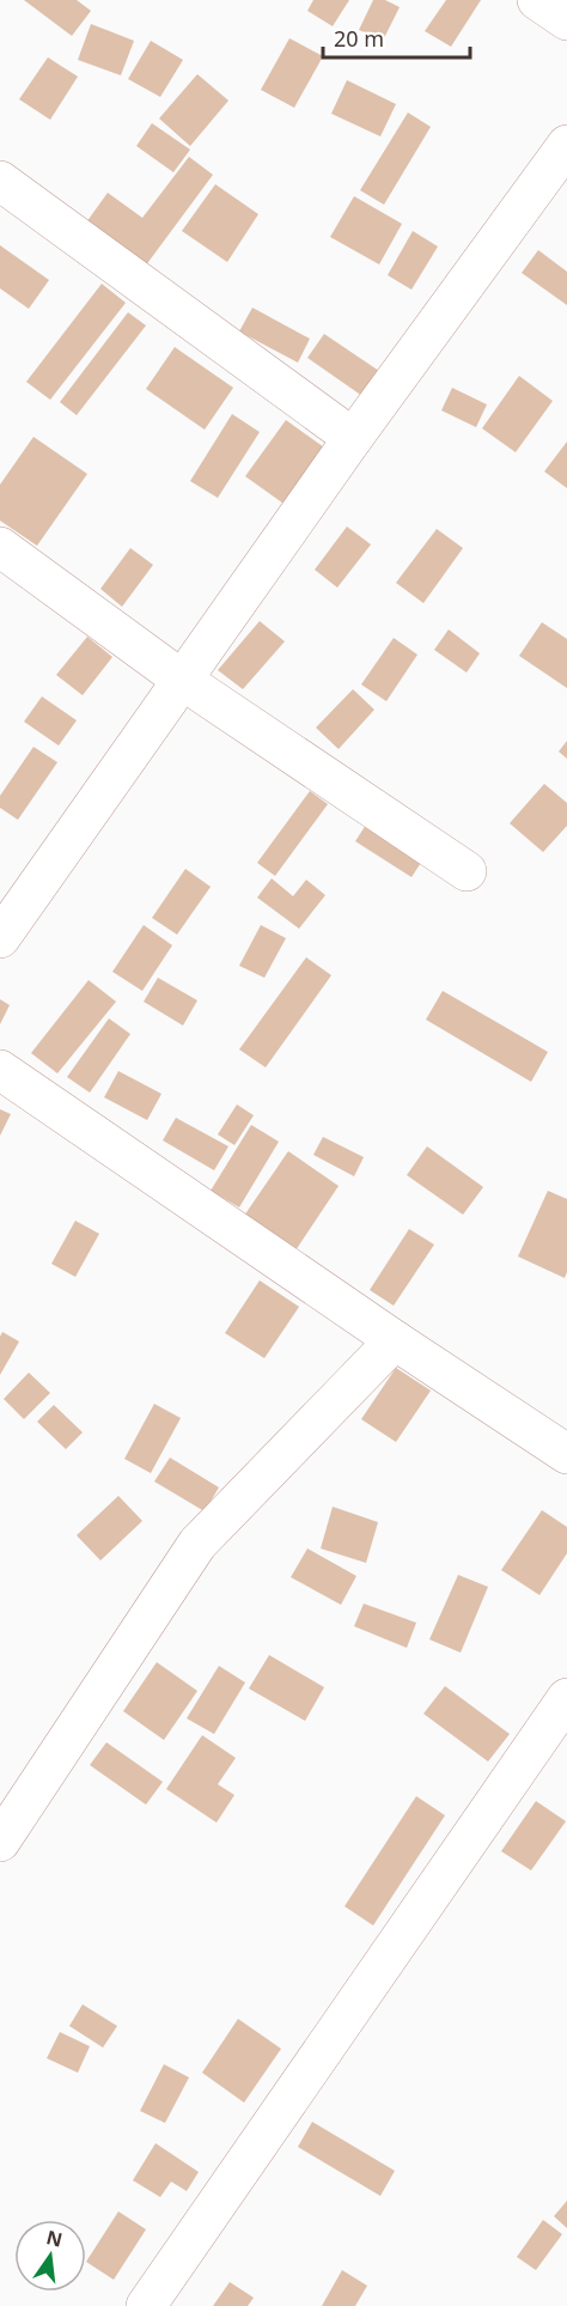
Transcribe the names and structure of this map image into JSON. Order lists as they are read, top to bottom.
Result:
{
  "scale_bar": "20 m",
  "north": "top"
}
